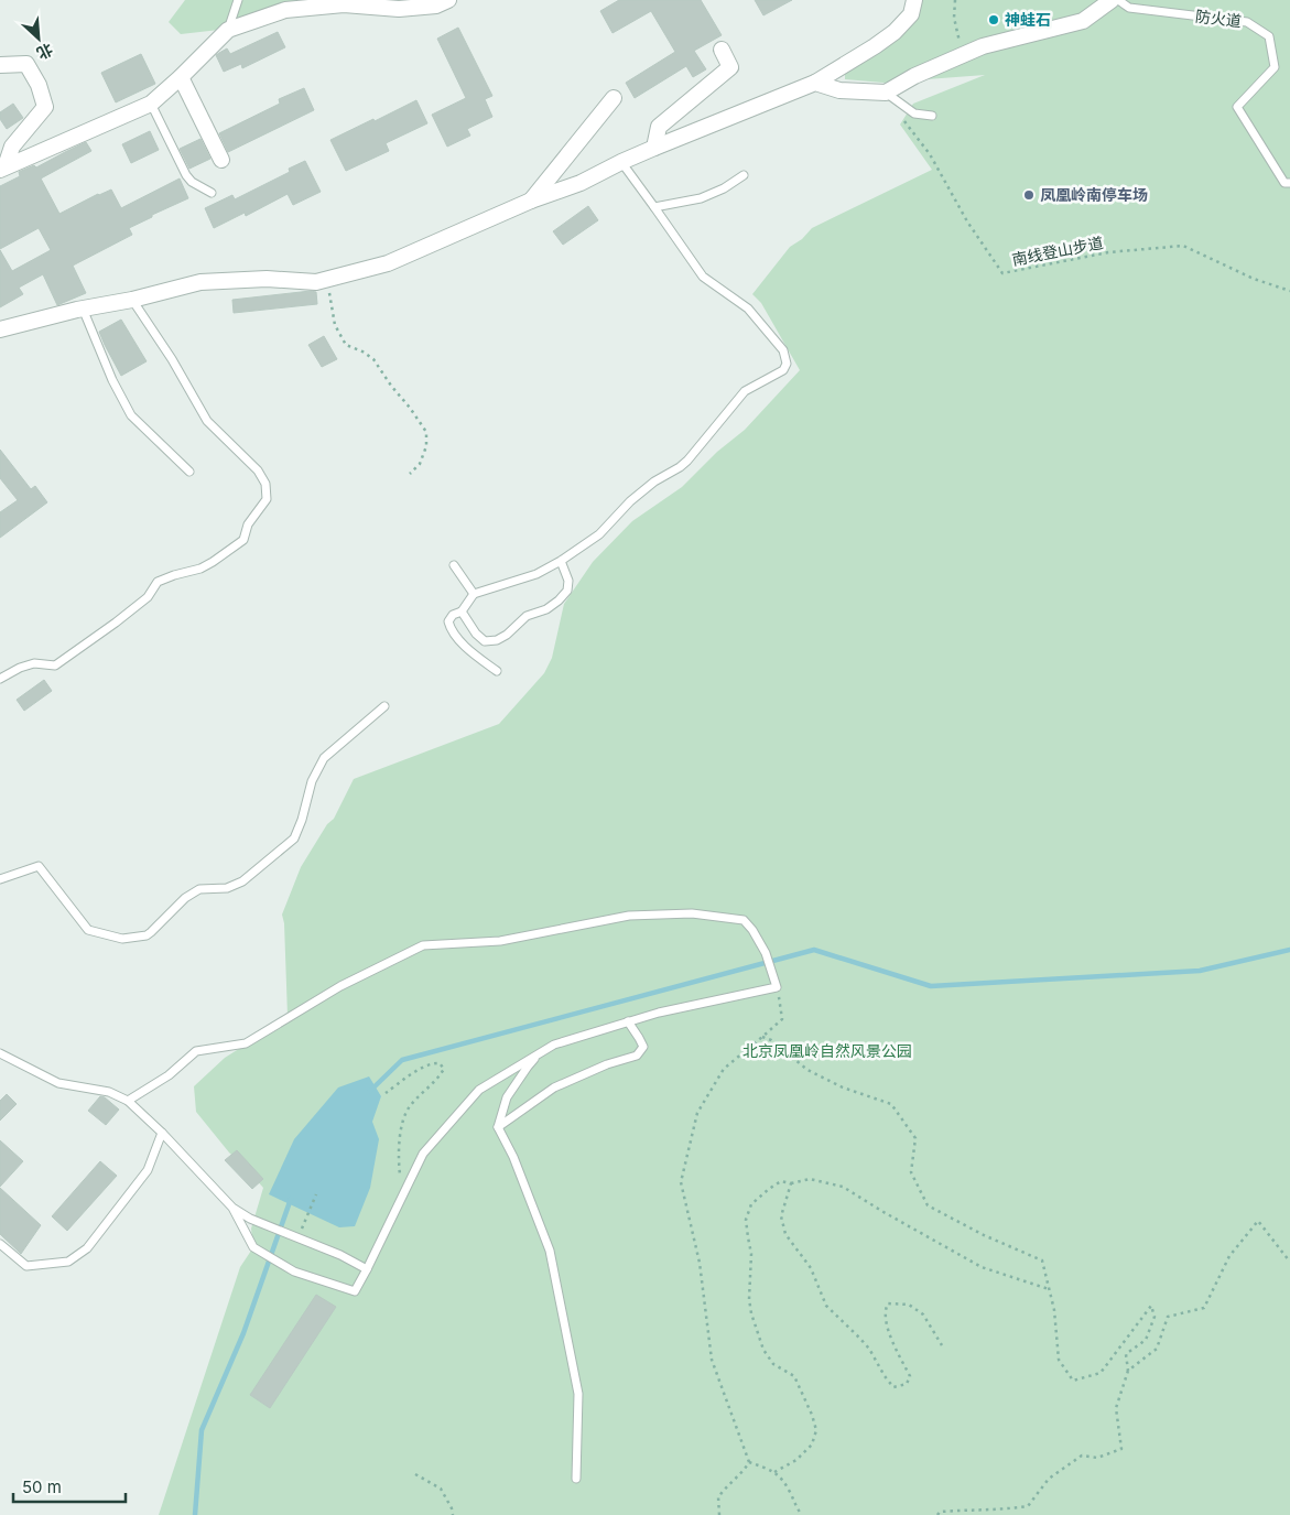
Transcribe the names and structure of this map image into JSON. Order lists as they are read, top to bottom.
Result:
{
  "streets": {
    "lane": ["防火道"],
    "path": ["南线登山步道"]
  },
  "parks": ["北京凤凰岭自然风景公园"],
  "places": ["神蛙石", "凤凰岭南停车场"],
  "scale_bar": "50 m",
  "north": "bottom right"
}
